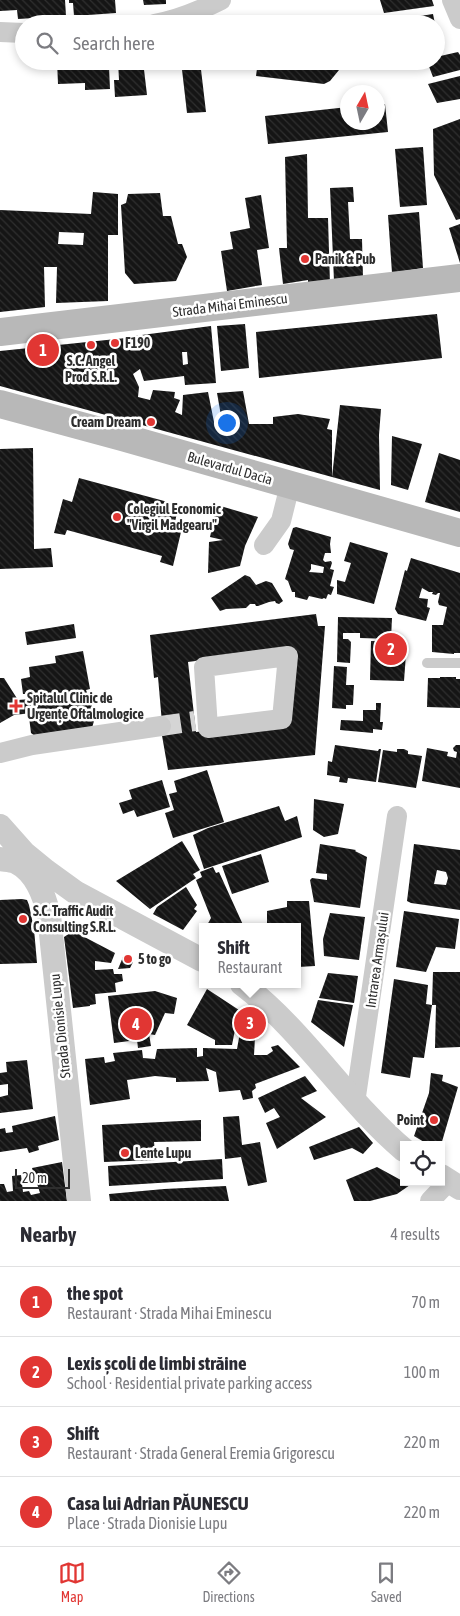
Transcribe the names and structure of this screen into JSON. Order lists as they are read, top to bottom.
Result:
{
  "streets": {
    "main road": ["Strada Mihai Eminescu", "Bulevardul Dacia"],
    "street": ["Intrarea Armașului", "Strada Dionisie Lupu"]
  },
  "places": {
    "other": [
      "Panik & Pub",
      "F190",
      "S.C. Angel Prod S.R.L.",
      "Cream Dream",
      "Colegiul Economic \"Virgil Madgearu\"",
      "S.C. Traffic Audit Consulting S.R.L.",
      "5 to go",
      "Point",
      "Lente Lupu"
    ],
    "health": ["Spitalul Clinic de Urgențe Oftalmologice"]
  },
  "scale_bar": "20 m",
  "north": "top",
  "page": {
    "search": "Search here",
    "pins": [
      "1",
      "2",
      "3",
      "4"
    ],
    "popup": ["Shift", "Restaurant"],
    "scale": "20 m",
    "heading": ["Nearby", "4 results"],
    "list": [
      {
        "mark": "1",
        "name": "the spot",
        "note": "Restaurant · Strada Mihai Eminescu",
        "value": "70 m"
      },
      {
        "mark": "2",
        "name": "Lexis școli de limbi străine",
        "note": "School · Residential private parking access",
        "value": "100 m"
      },
      {
        "mark": "3",
        "name": "Shift",
        "note": "Restaurant · Strada General Eremia Grigorescu",
        "value": "220 m"
      },
      {
        "mark": "4",
        "name": "Casa lui Adrian PĂUNESCU",
        "note": "Place · Strada Dionisie Lupu",
        "value": "220 m"
      }
    ],
    "nav": ["Map", "Directions", "Saved"]
  }
}
